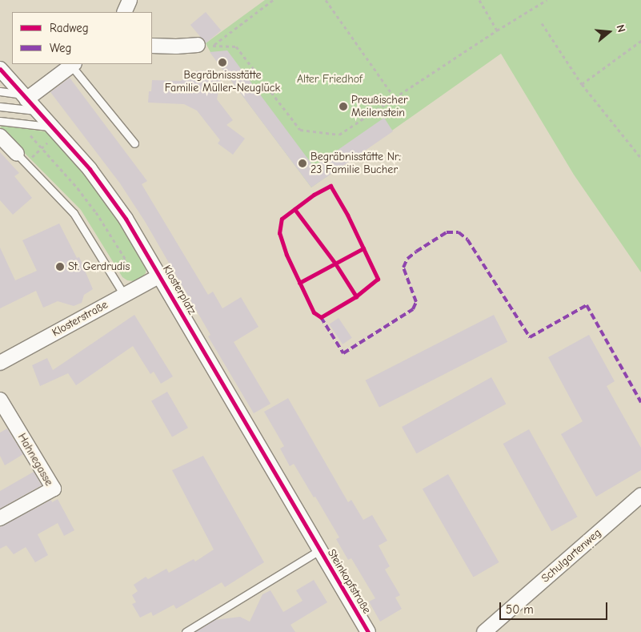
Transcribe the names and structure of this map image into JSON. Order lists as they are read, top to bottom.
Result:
{
  "streets": {
    "street": [
      "Klosterplatz",
      "Klosterstraße",
      "Hahnegasse",
      "Schulgartenweg",
      "Steinkopfstraße"
    ]
  },
  "crossings": [
    ["Klosterplatz", "Klosterstraße"],
    ["Klosterplatz", "Steinkopfstraße"]
  ],
  "parks": ["Alter Friedhof"],
  "places": [
    "Begräbnissstätte Familie Müller-Neuglück",
    "Preußischer Meilenstein",
    "Begräbnisstätte Nr: 23 Familie Bucher",
    "St. Gerdrudis"
  ],
  "legend": ["Radweg", "Weg"],
  "scale_bar": "50 m",
  "north": "right"
}
